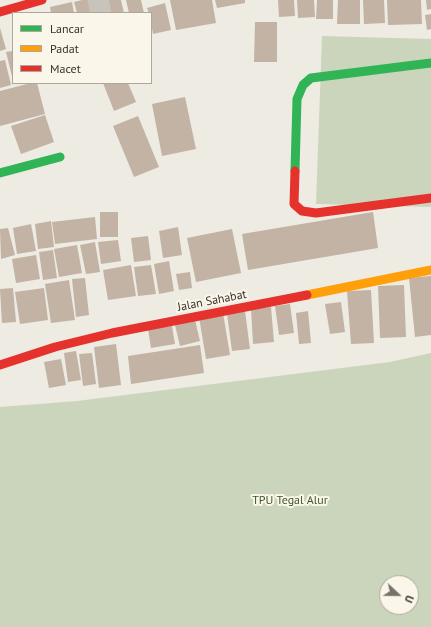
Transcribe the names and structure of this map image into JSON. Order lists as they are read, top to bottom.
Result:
{
  "streets": {
    "street": ["Jalan Sahabat"]
  },
  "parks": ["TPU Tegal Alur"],
  "legend": ["Lancar", "Padat", "Macet"],
  "north": "right"
}
